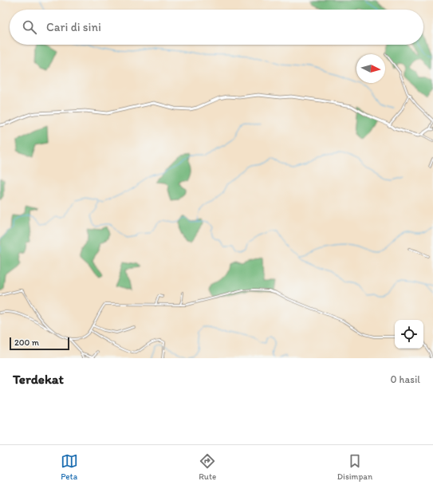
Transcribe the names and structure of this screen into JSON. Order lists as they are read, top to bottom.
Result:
{
  "scale_bar": "200 m",
  "north": "right",
  "page": {
    "search": "Cari di sini",
    "scale": "200 m",
    "heading": ["Terdekat", "0 hasil"],
    "nav": ["Peta", "Rute", "Disimpan"]
  }
}
